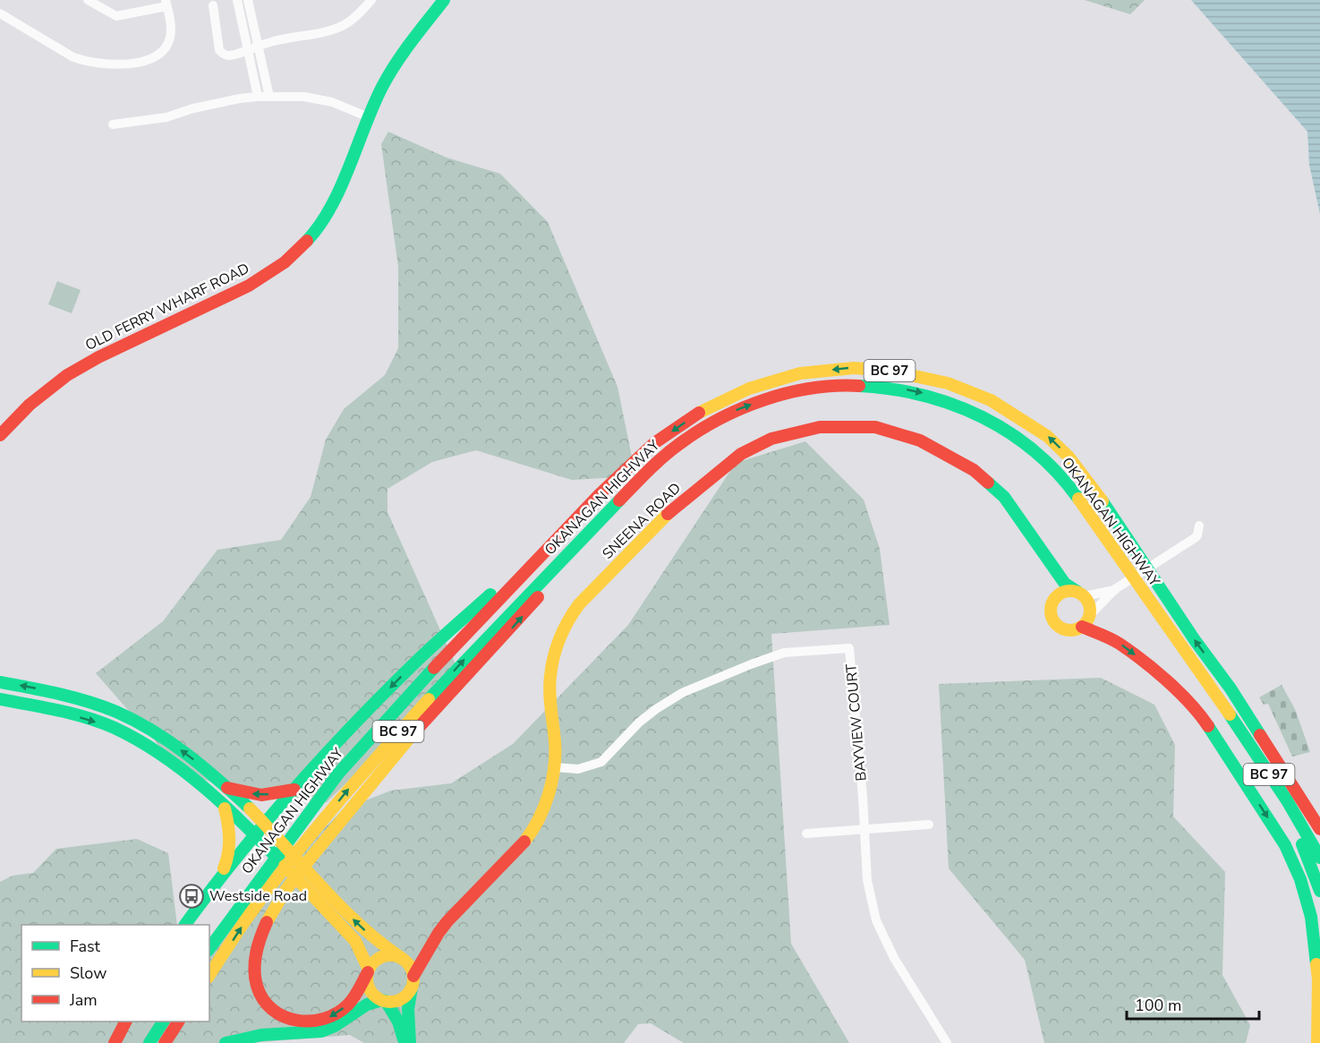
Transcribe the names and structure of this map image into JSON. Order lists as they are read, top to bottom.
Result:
{
  "streets": {
    "main road": [
      "OLD FERRY WHARF ROAD",
      "BC 97",
      "OKANAGAN HIGHWAY",
      "SNEENA ROAD"
    ],
    "street": ["BAYVIEW COURT"]
  },
  "crossings": [
    ["SNEENA ROAD", "BAYVIEW COURT"]
  ],
  "places": {
    "bus stop": ["Westside Road"]
  },
  "legend": ["Fast", "Slow", "Jam"],
  "scale_bar": "100 m"
}
